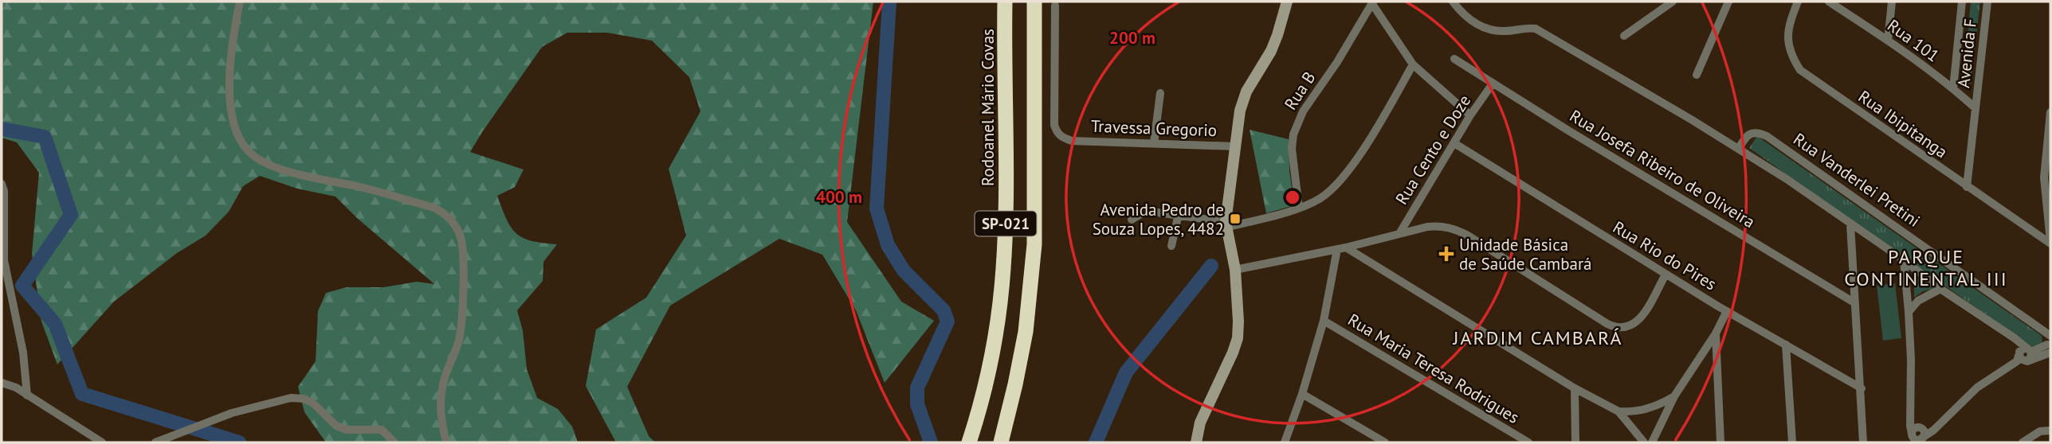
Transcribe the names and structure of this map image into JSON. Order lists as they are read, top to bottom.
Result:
{
  "streets": {
    "highway": ["Rodoanel Mário Covas", "SP-021"],
    "street": [
      "Rua 101",
      "Avenida F",
      "Rua B",
      "Rua Ibipitanga",
      "Travessa Gregorio",
      "Rua Cento e Doze",
      "Rua Josefa Ribeiro de Oliveira",
      "Rua Vanderlei Pretini",
      "Rua Rio do Pires",
      "Rua Maria Teresa Rodrigues"
    ]
  },
  "crossings": [
    ["Rua 101", "Avenida F"],
    ["Avenida F", "Rua Ibipitanga"],
    ["Rua Cento e Doze", "Rua Josefa Ribeiro de Oliveira"],
    ["Rua Cento e Doze", "Rua Rio do Pires"]
  ],
  "districts": ["PARQUE CONTINENTAL III", "JARDIM CAMBARÁ"],
  "places": {
    "transit": ["Avenida Pedro de Souza Lopes, 4482"],
    "health": ["Unidade Básica de Saúde Cambará"]
  },
  "rings": ["200 m", "400 m"]
}
